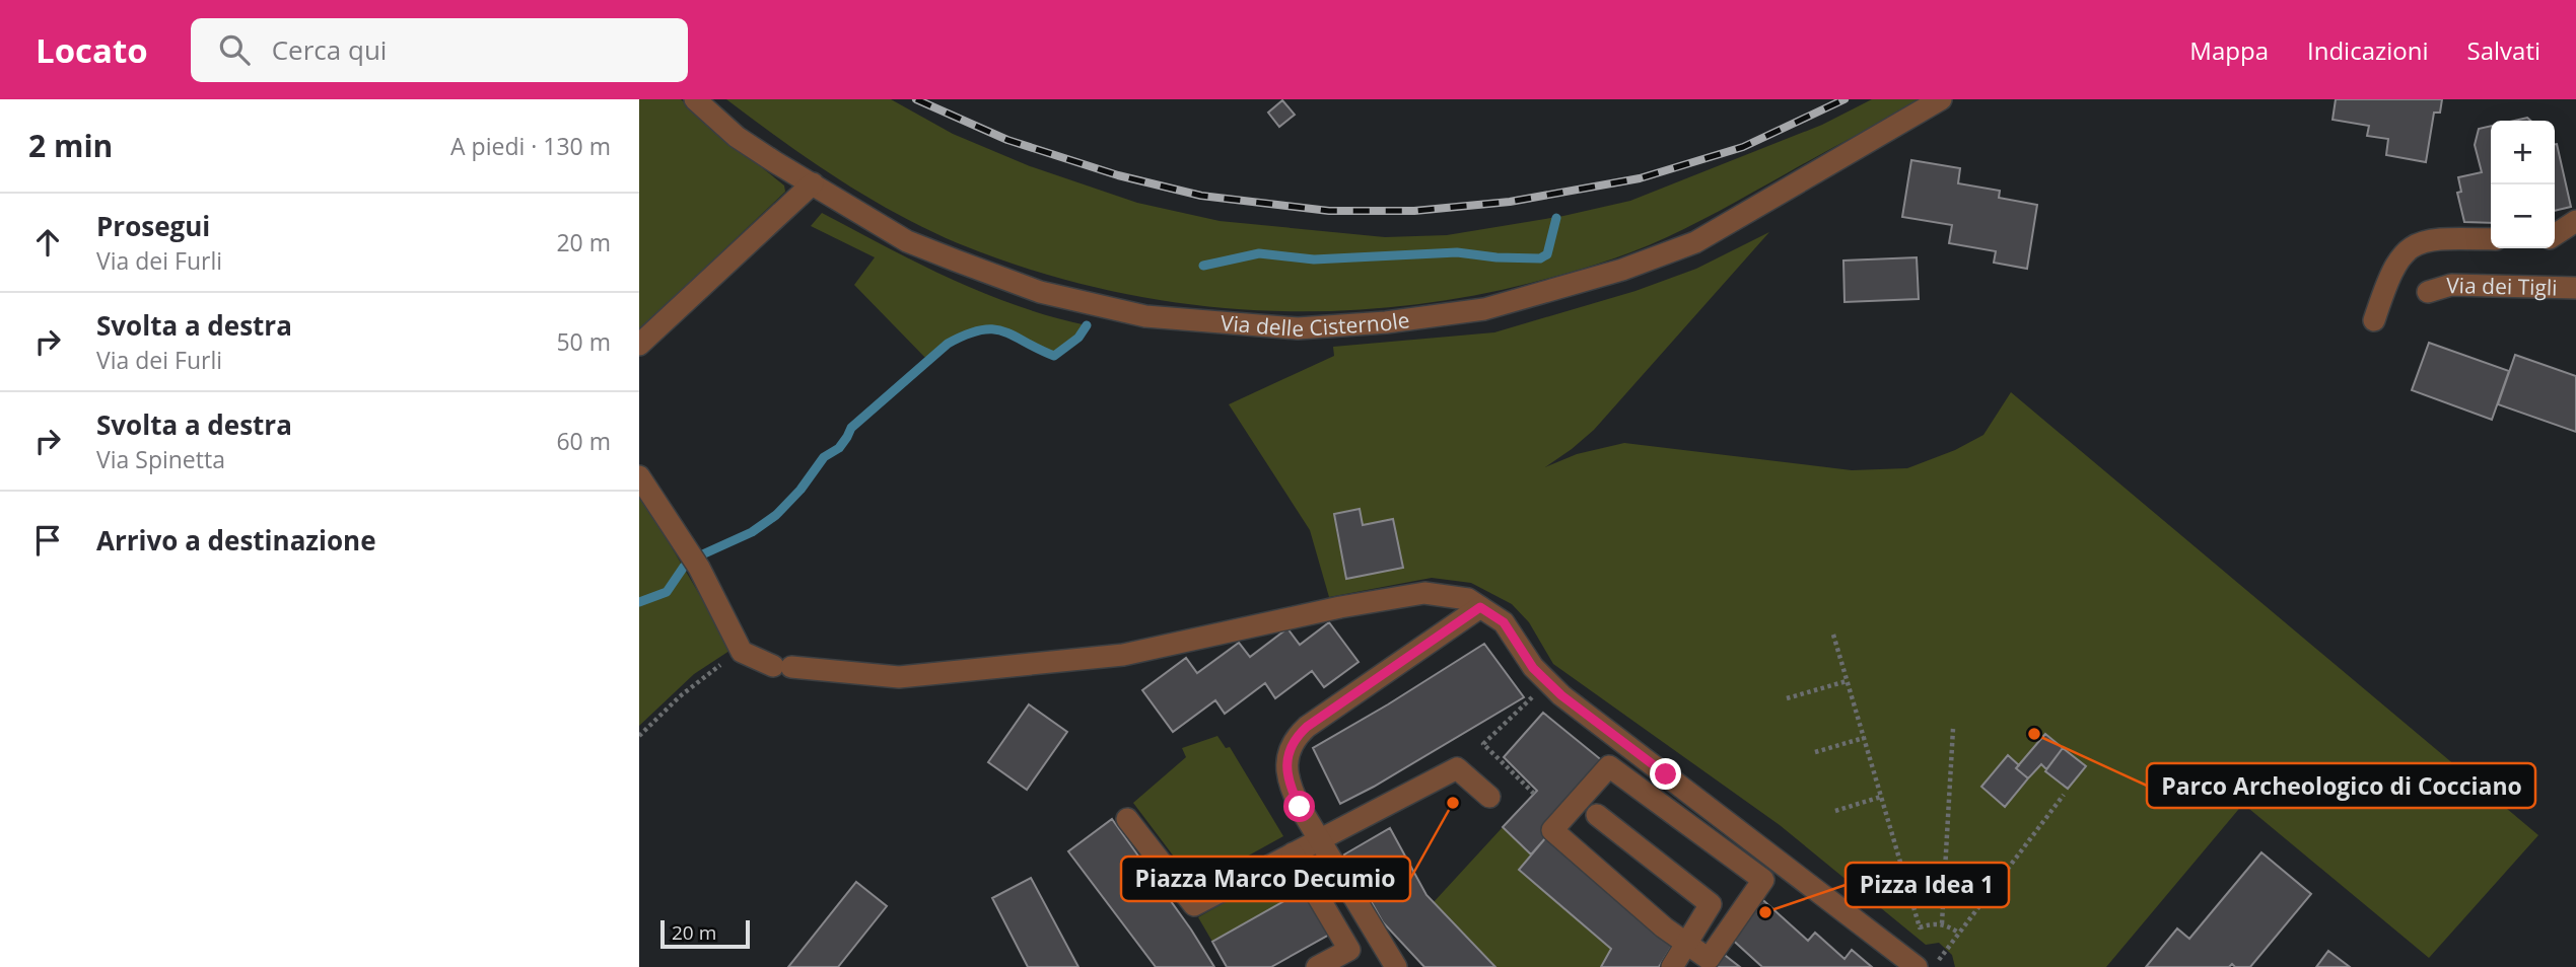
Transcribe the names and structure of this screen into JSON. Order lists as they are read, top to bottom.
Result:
{
  "streets": {
    "street": ["Via dei Tigli", "Via delle Cisternole"]
  },
  "places": ["Parco Archeologico di Cocciano", "Piazza Marco Decumio", "Pizza Idea 1"],
  "scale_bar": "20 m",
  "page": {
    "header": "Locato",
    "search": "Cerca qui",
    "nav": ["Mappa", "Indicazioni", "Salvati"],
    "heading": ["2 min", "A piedi · 130 m"],
    "map_buttons": ["+", "−"],
    "list": [
      ["Prosegui", "Via dei Furli", "20 m"],
      ["Svolta a destra", "Via dei Furli", "50 m"],
      ["Svolta a destra", "Via Spinetta", "60 m"],
      "Arrivo a destinazione"
    ],
    "scale": "20 m"
  }
}
